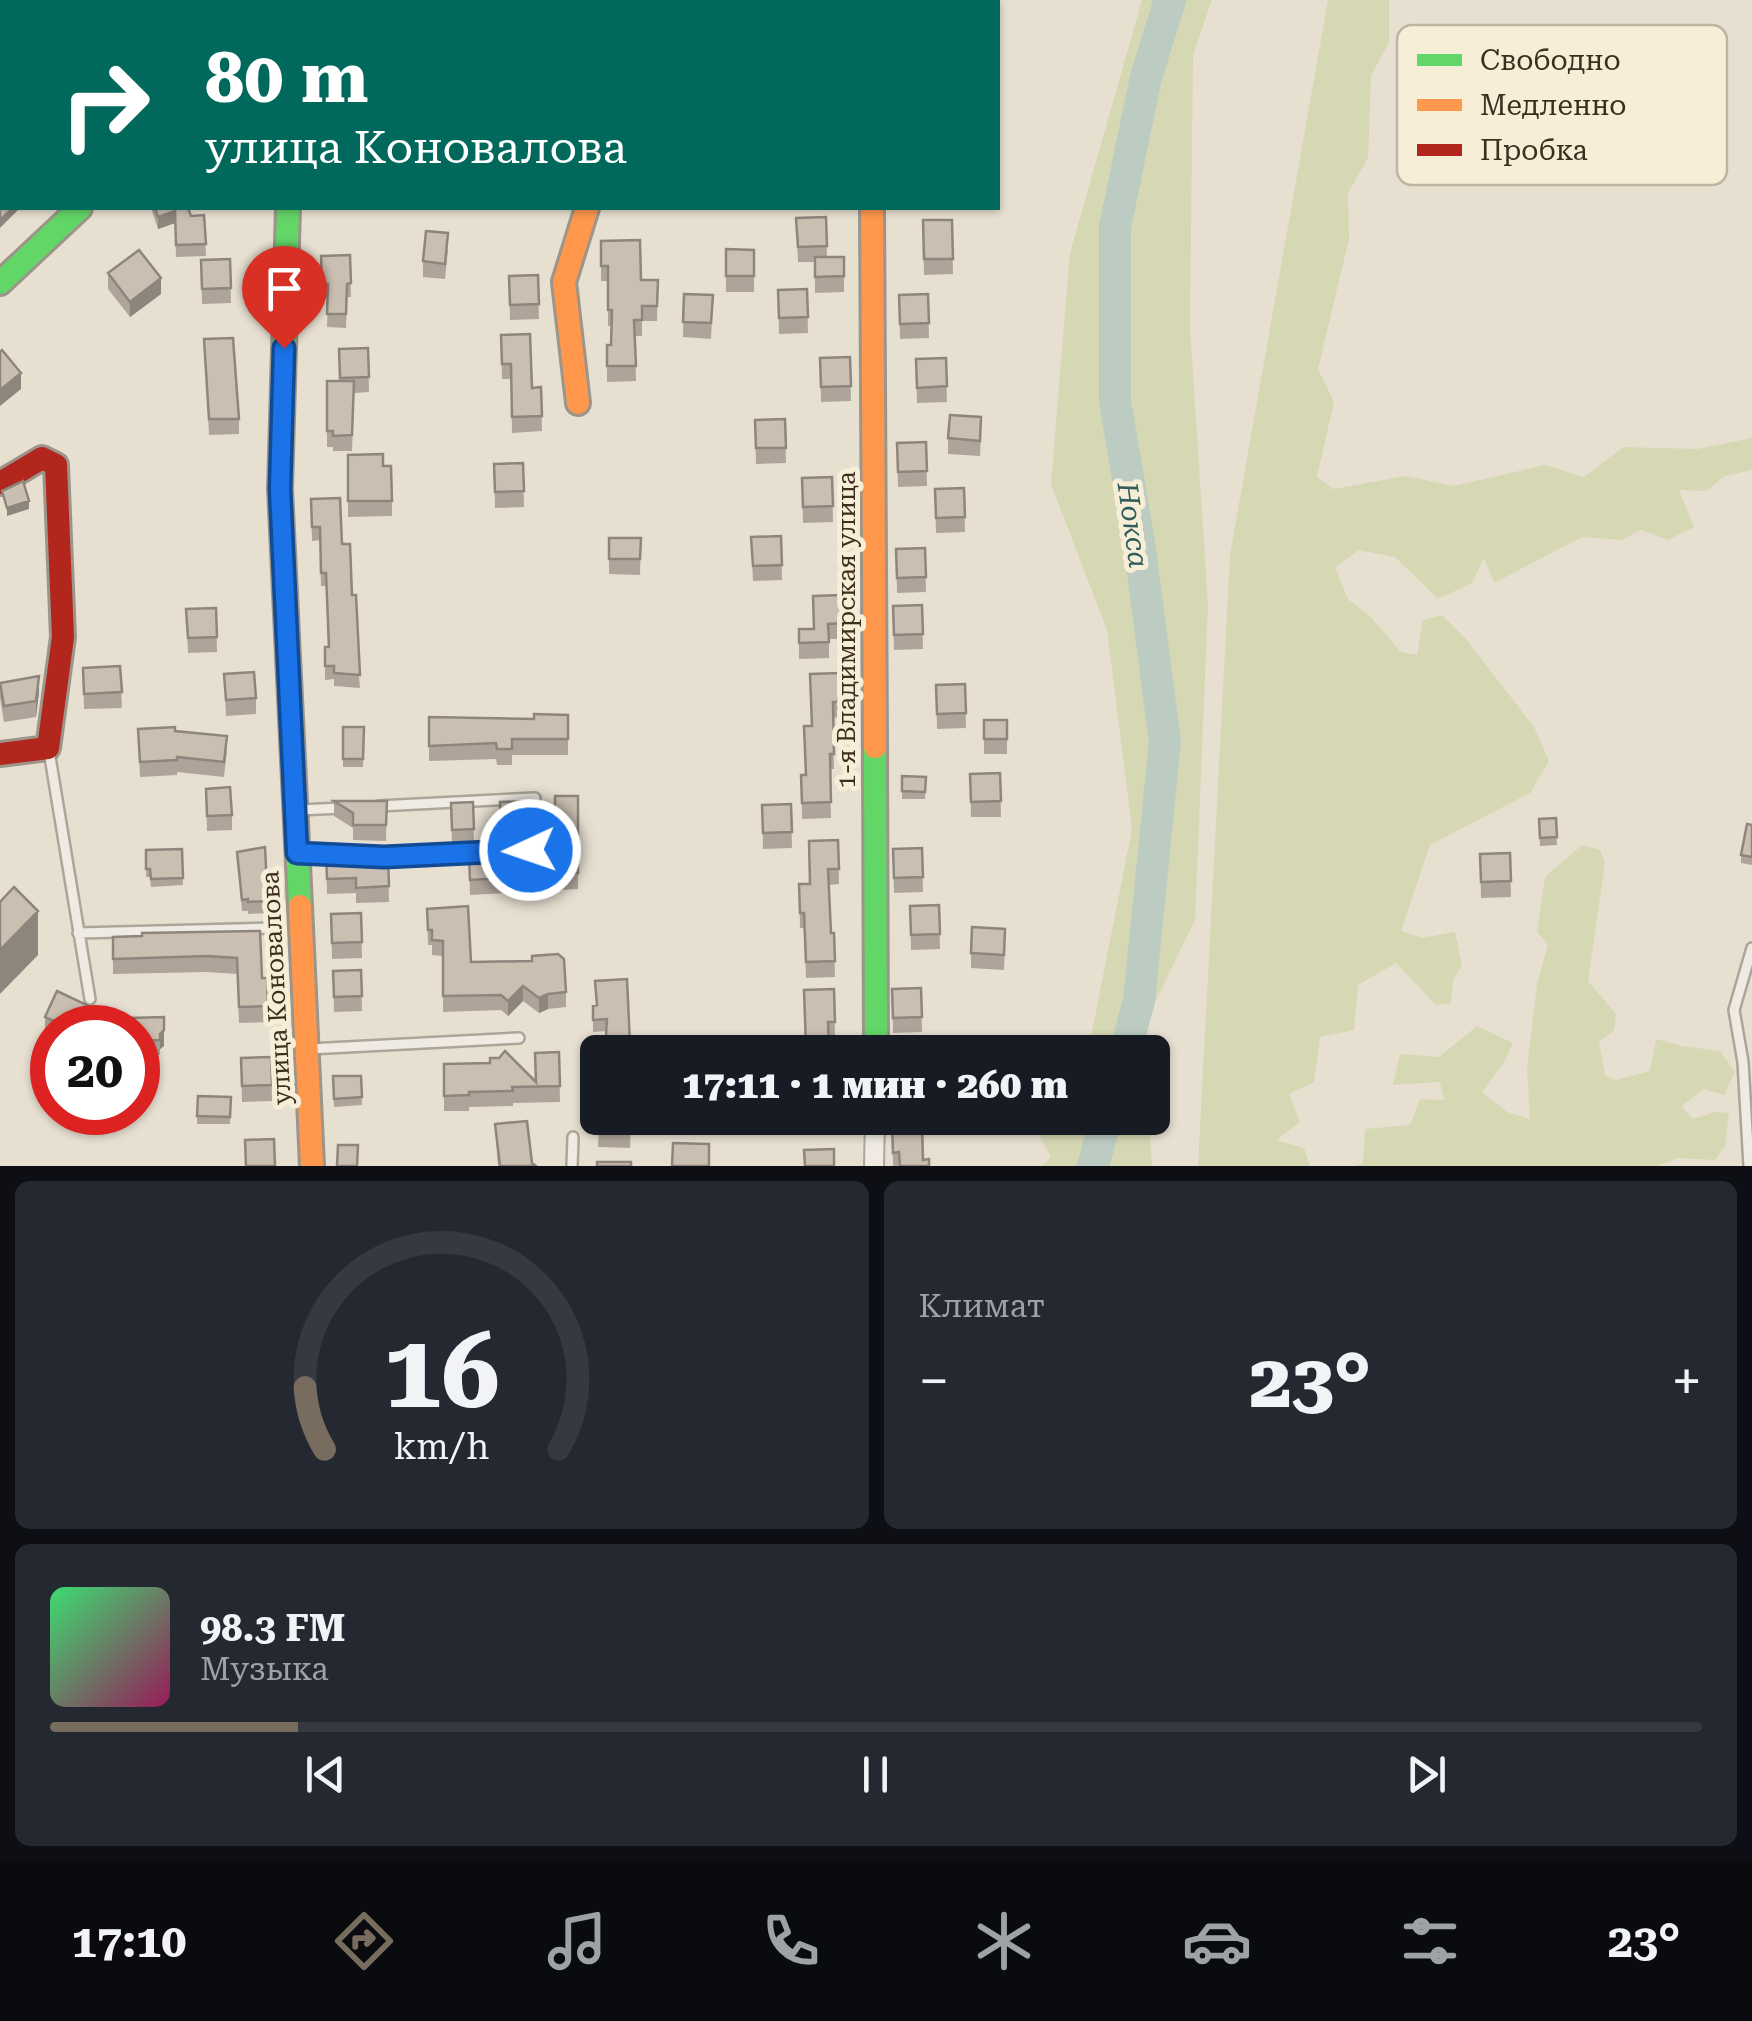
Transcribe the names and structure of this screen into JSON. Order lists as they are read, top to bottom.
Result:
{
  "streets": {
    "street": ["1-я Владимирская улица", "улица Коновалова"]
  },
  "water": ["Нокса"],
  "legend": ["Свободно", "Медленно", "Пробка"],
  "page": {
    "turn": ["80 m", "улица Коновалова"],
    "limit": "20",
    "trip": "17:11 · 1 мин · 260 m",
    "tile": "Климат",
    "heat": ["−", "23°", "+"],
    "song": ["98.3 FM", "Музыка"],
    "tabs": ["17:10", "23°"],
    "gauge": ["16", "km/h"]
  }
}
